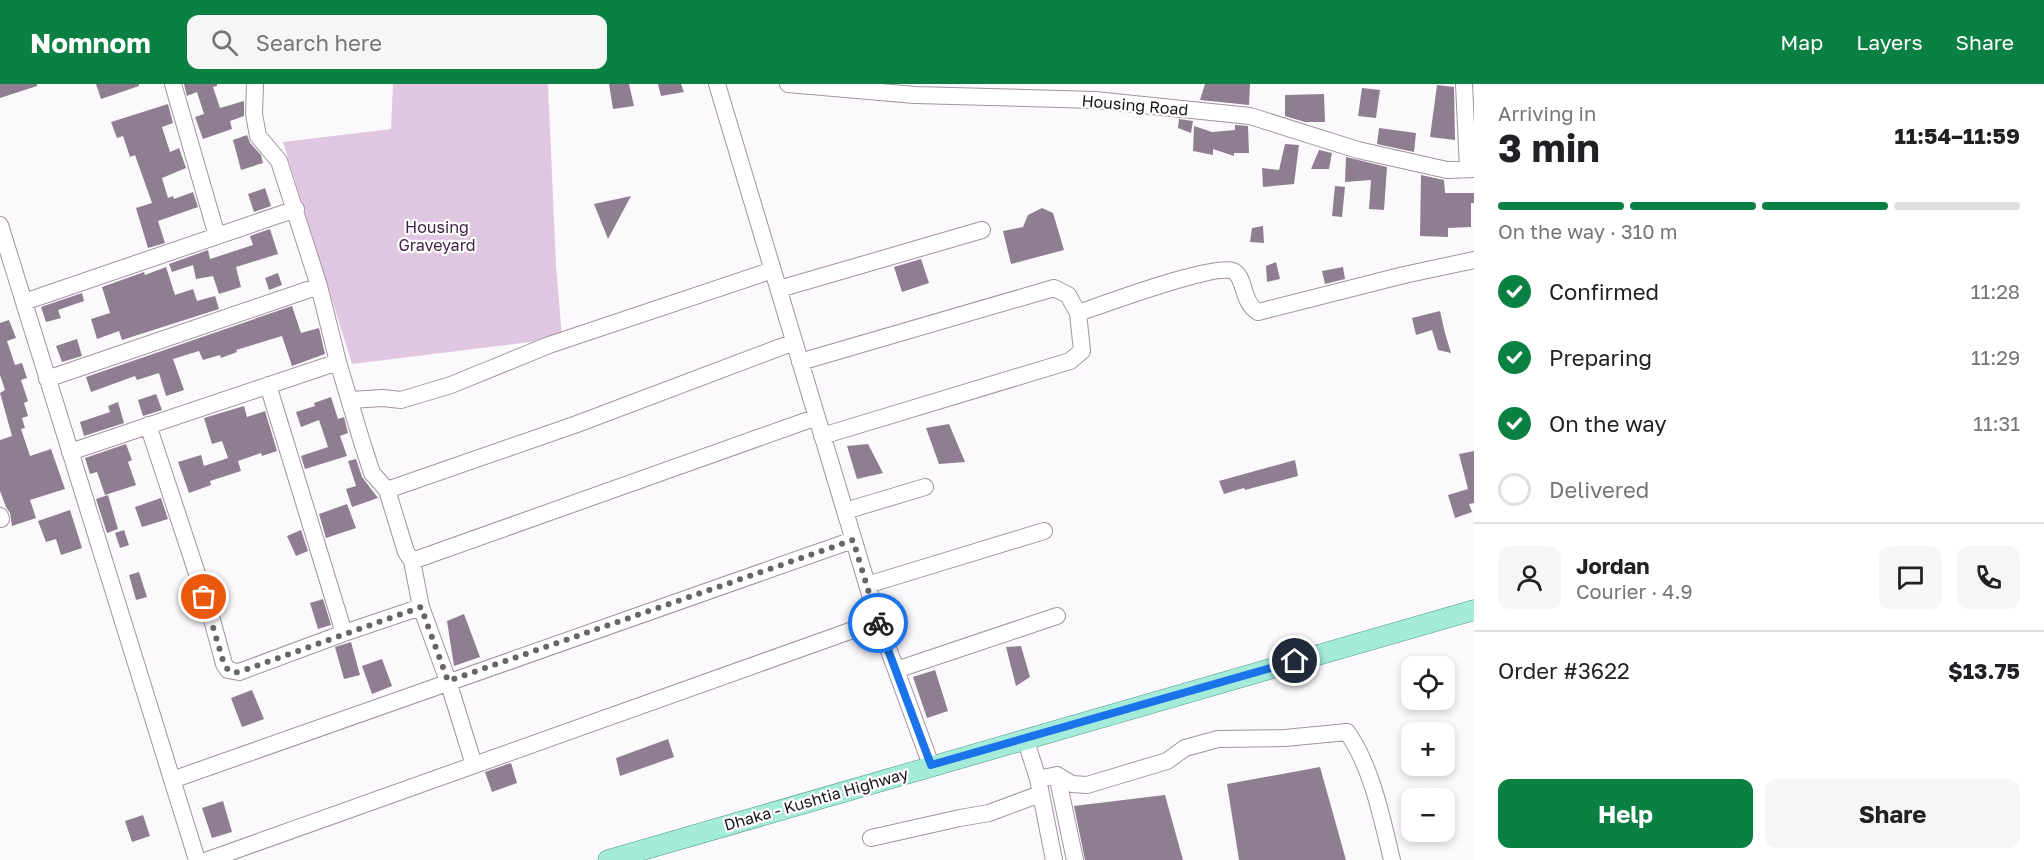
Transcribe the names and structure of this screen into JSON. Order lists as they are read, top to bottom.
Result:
{
  "streets": {
    "main road": ["Dhaka - Kushtia Highway"],
    "street": ["Housing Road"]
  },
  "parks": ["Housing Graveyard"],
  "page": {
    "header": "Nomnom",
    "search": "Search here",
    "nav": ["Map", "Layers", "Share"],
    "heading": ["3 min", "Arriving in", "11:54–11:59"],
    "panel": [
      "Jordan",
      "Courier · 4.9",
      "Order #3622",
      "$13.75"
    ],
    "bar": "On the way · 310 m",
    "list": [
      ["Confirmed", "11:28"],
      ["Preparing", "11:29"],
      ["On the way", "11:31"],
      "Delivered"
    ],
    "map_buttons": ["+", "−"],
    "buttons": ["Help", "Share"]
  }
}
